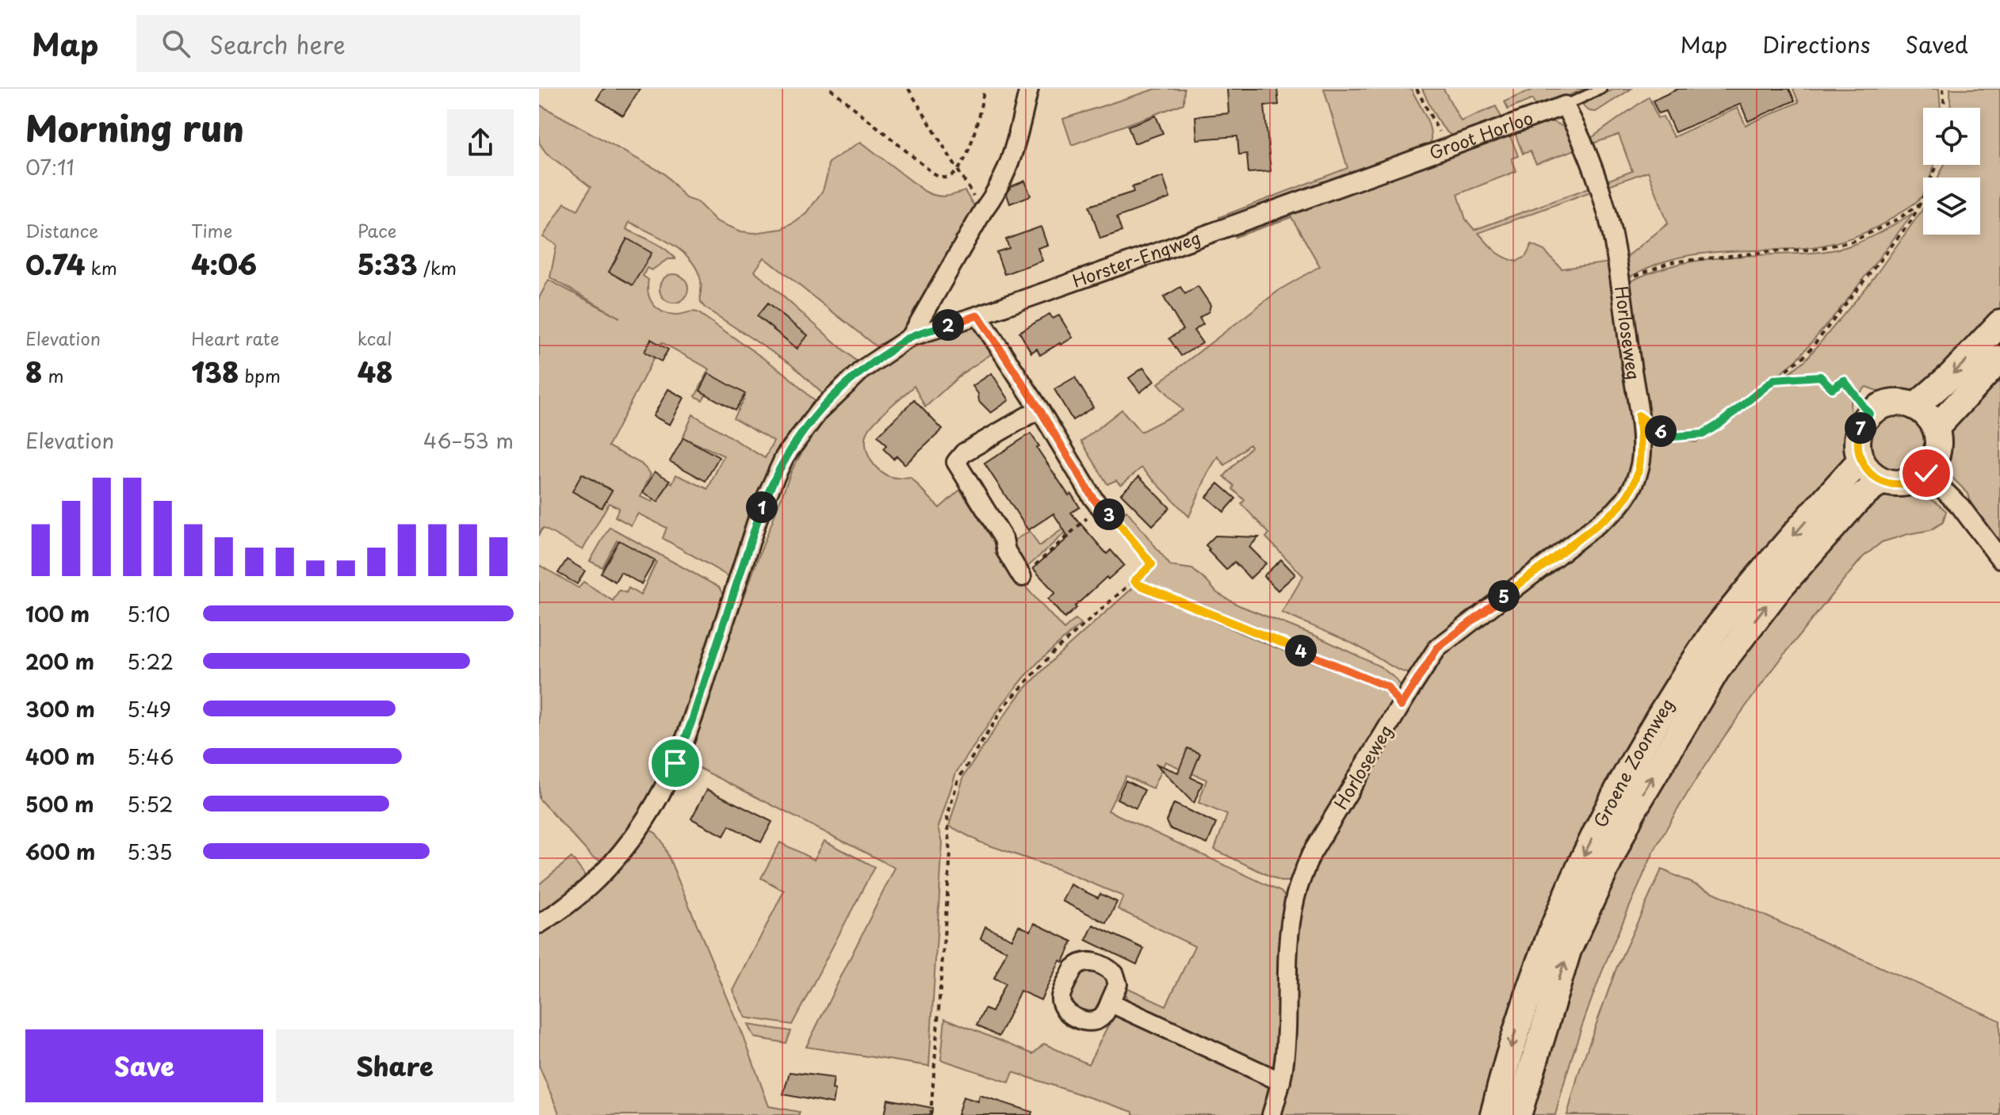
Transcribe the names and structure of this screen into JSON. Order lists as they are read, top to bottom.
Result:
{
  "streets": {
    "main road": ["Groene Zoomweg"],
    "street": ["Groot Horloo", "Horster-Engweg", "Horloseweg"]
  },
  "crossings": [
    ["Groot Horloo", "Horster-Engweg"],
    ["Groot Horloo", "Horloseweg"]
  ],
  "page": {
    "header": "Map",
    "search": "Search here",
    "nav": ["Map", "Directions", "Saved"],
    "heading": ["Morning run", "07:11"],
    "stats": [
      ["Distance", "0.74 km"],
      ["Time", "4:06"],
      ["Pace", "5:33 /km"],
      ["Elevation", "8 m"],
      ["Heart rate", "138 bpm"],
      ["kcal", "48"]
    ],
    "pins": [
      "2",
      "7",
      "6",
      "1",
      "3",
      "5",
      "4"
    ],
    "chart": ["Elevation", "46–53 m"],
    "list": [
      {
        "name": "100 m",
        "note": "5:10"
      },
      {
        "name": "200 m",
        "note": "5:22"
      },
      {
        "name": "300 m",
        "note": "5:49"
      },
      {
        "name": "400 m",
        "note": "5:46"
      },
      {
        "name": "500 m",
        "note": "5:52"
      },
      {
        "name": "600 m",
        "note": "5:35"
      }
    ],
    "buttons": ["Save", "Share"]
  }
}
